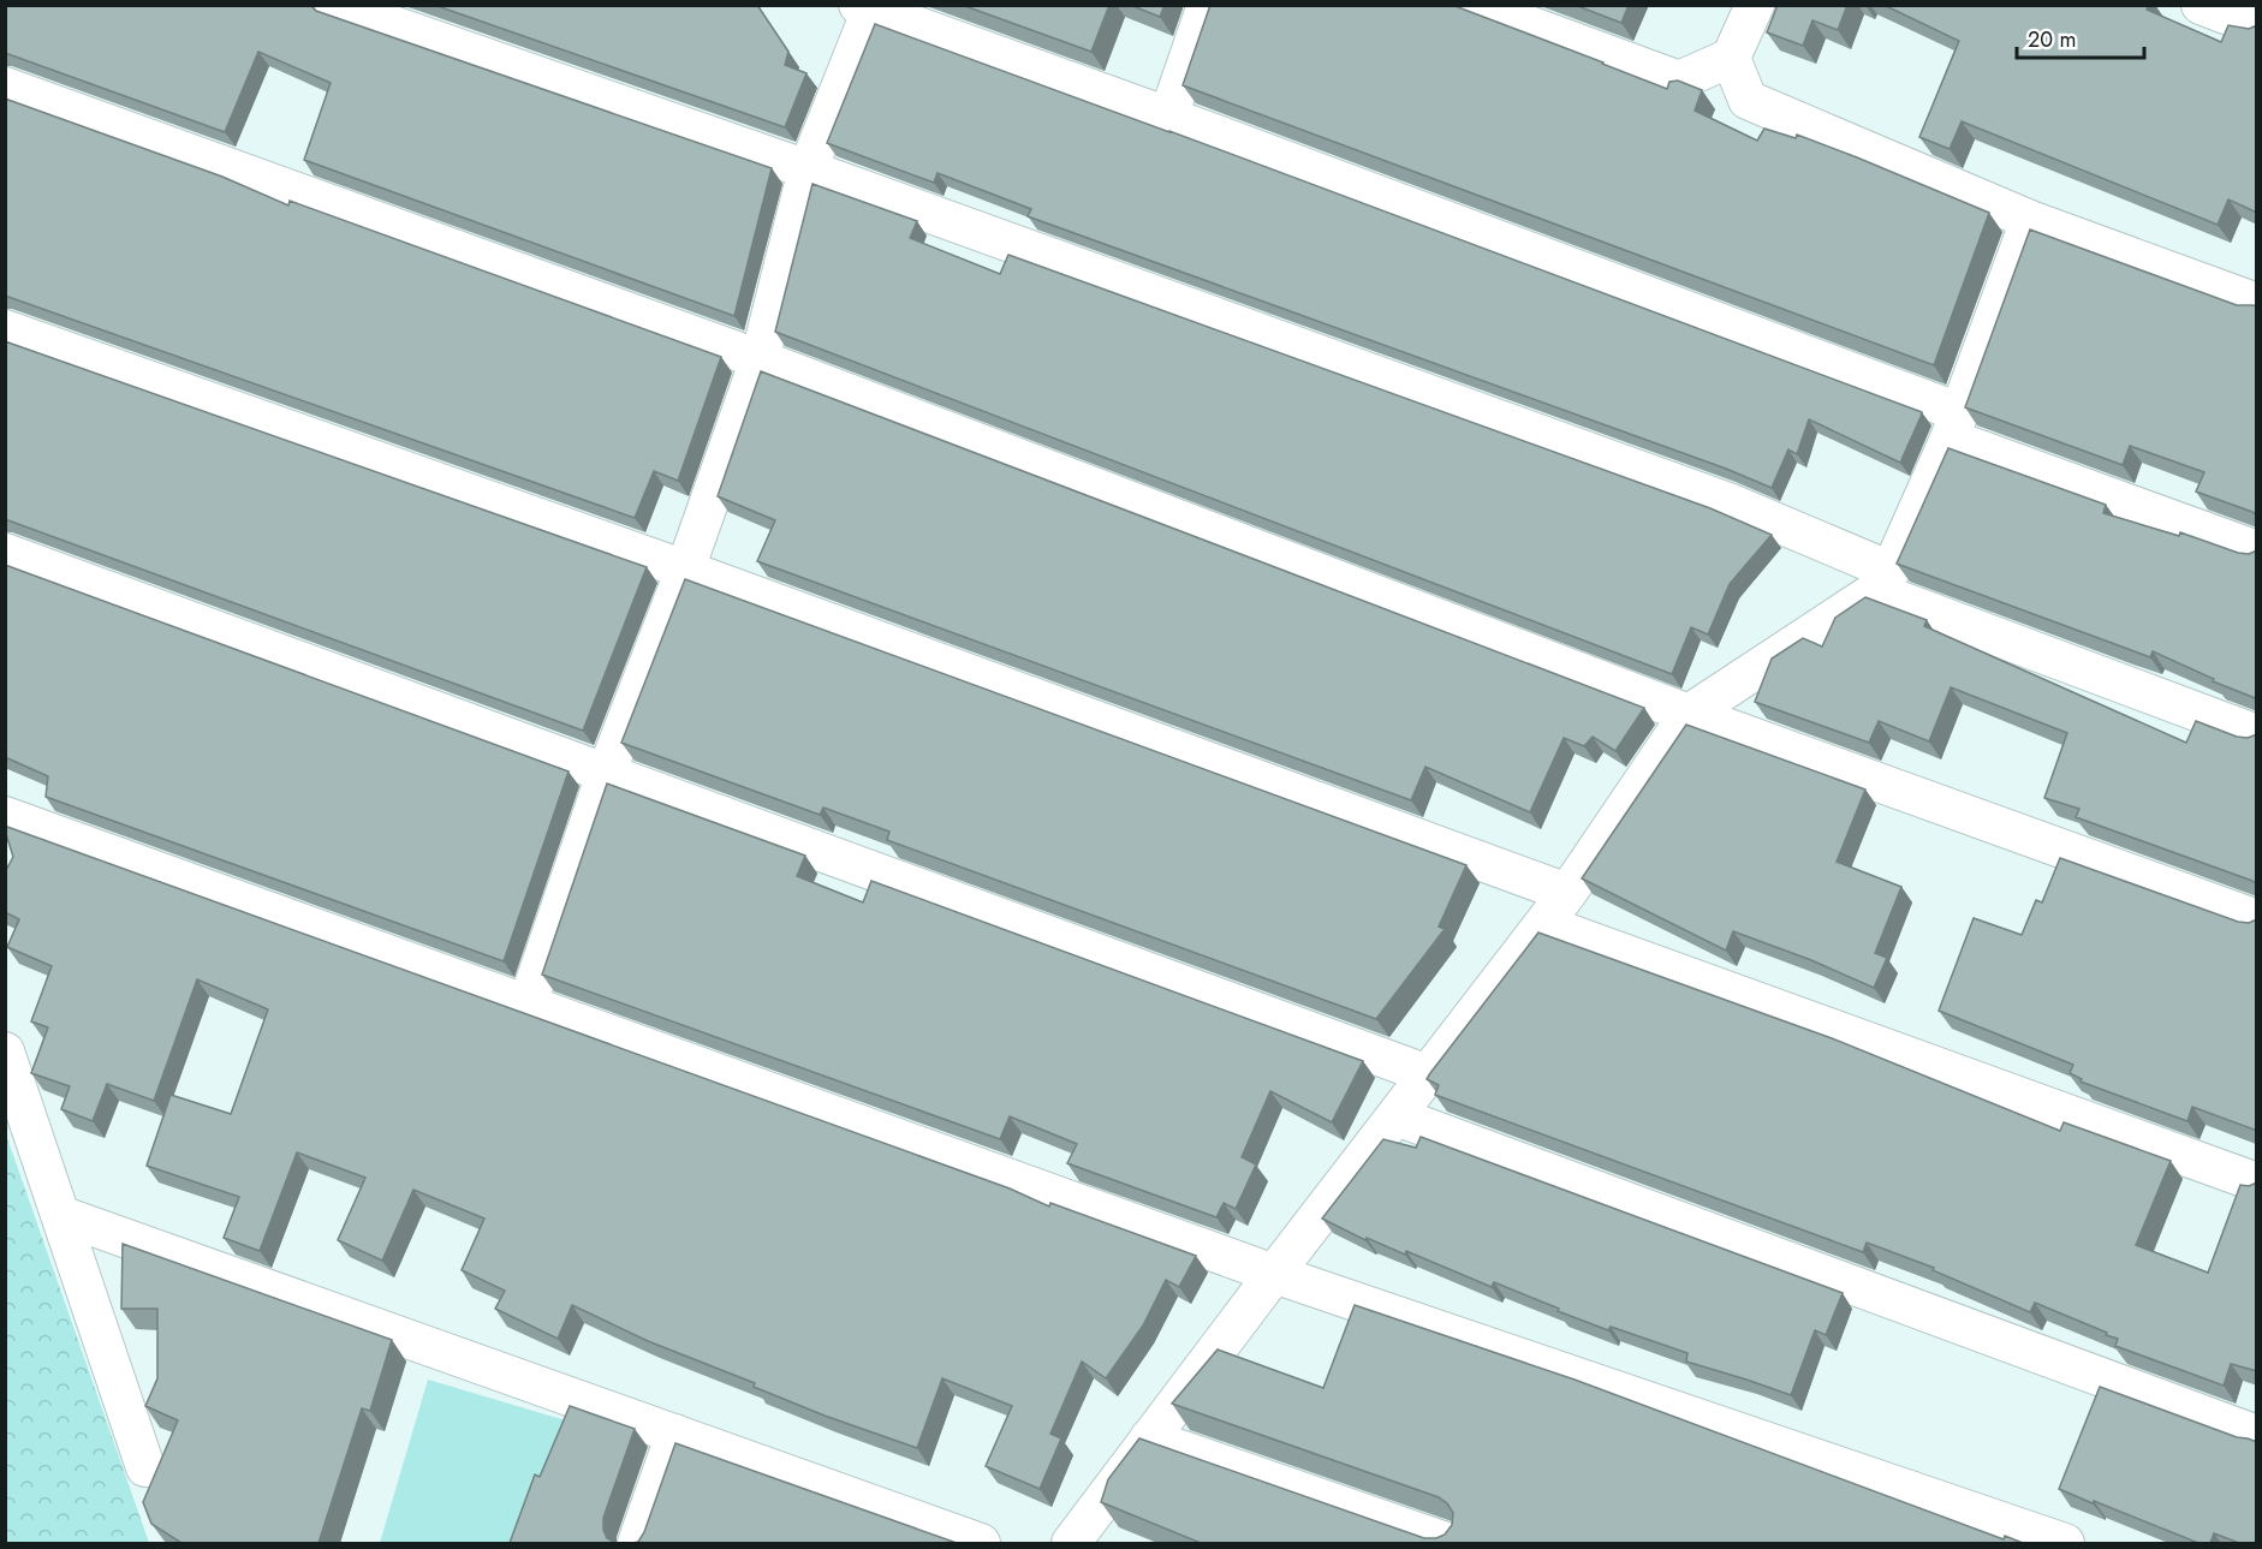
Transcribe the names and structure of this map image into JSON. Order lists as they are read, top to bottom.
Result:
{
  "scale_bar": "20 m"
}
